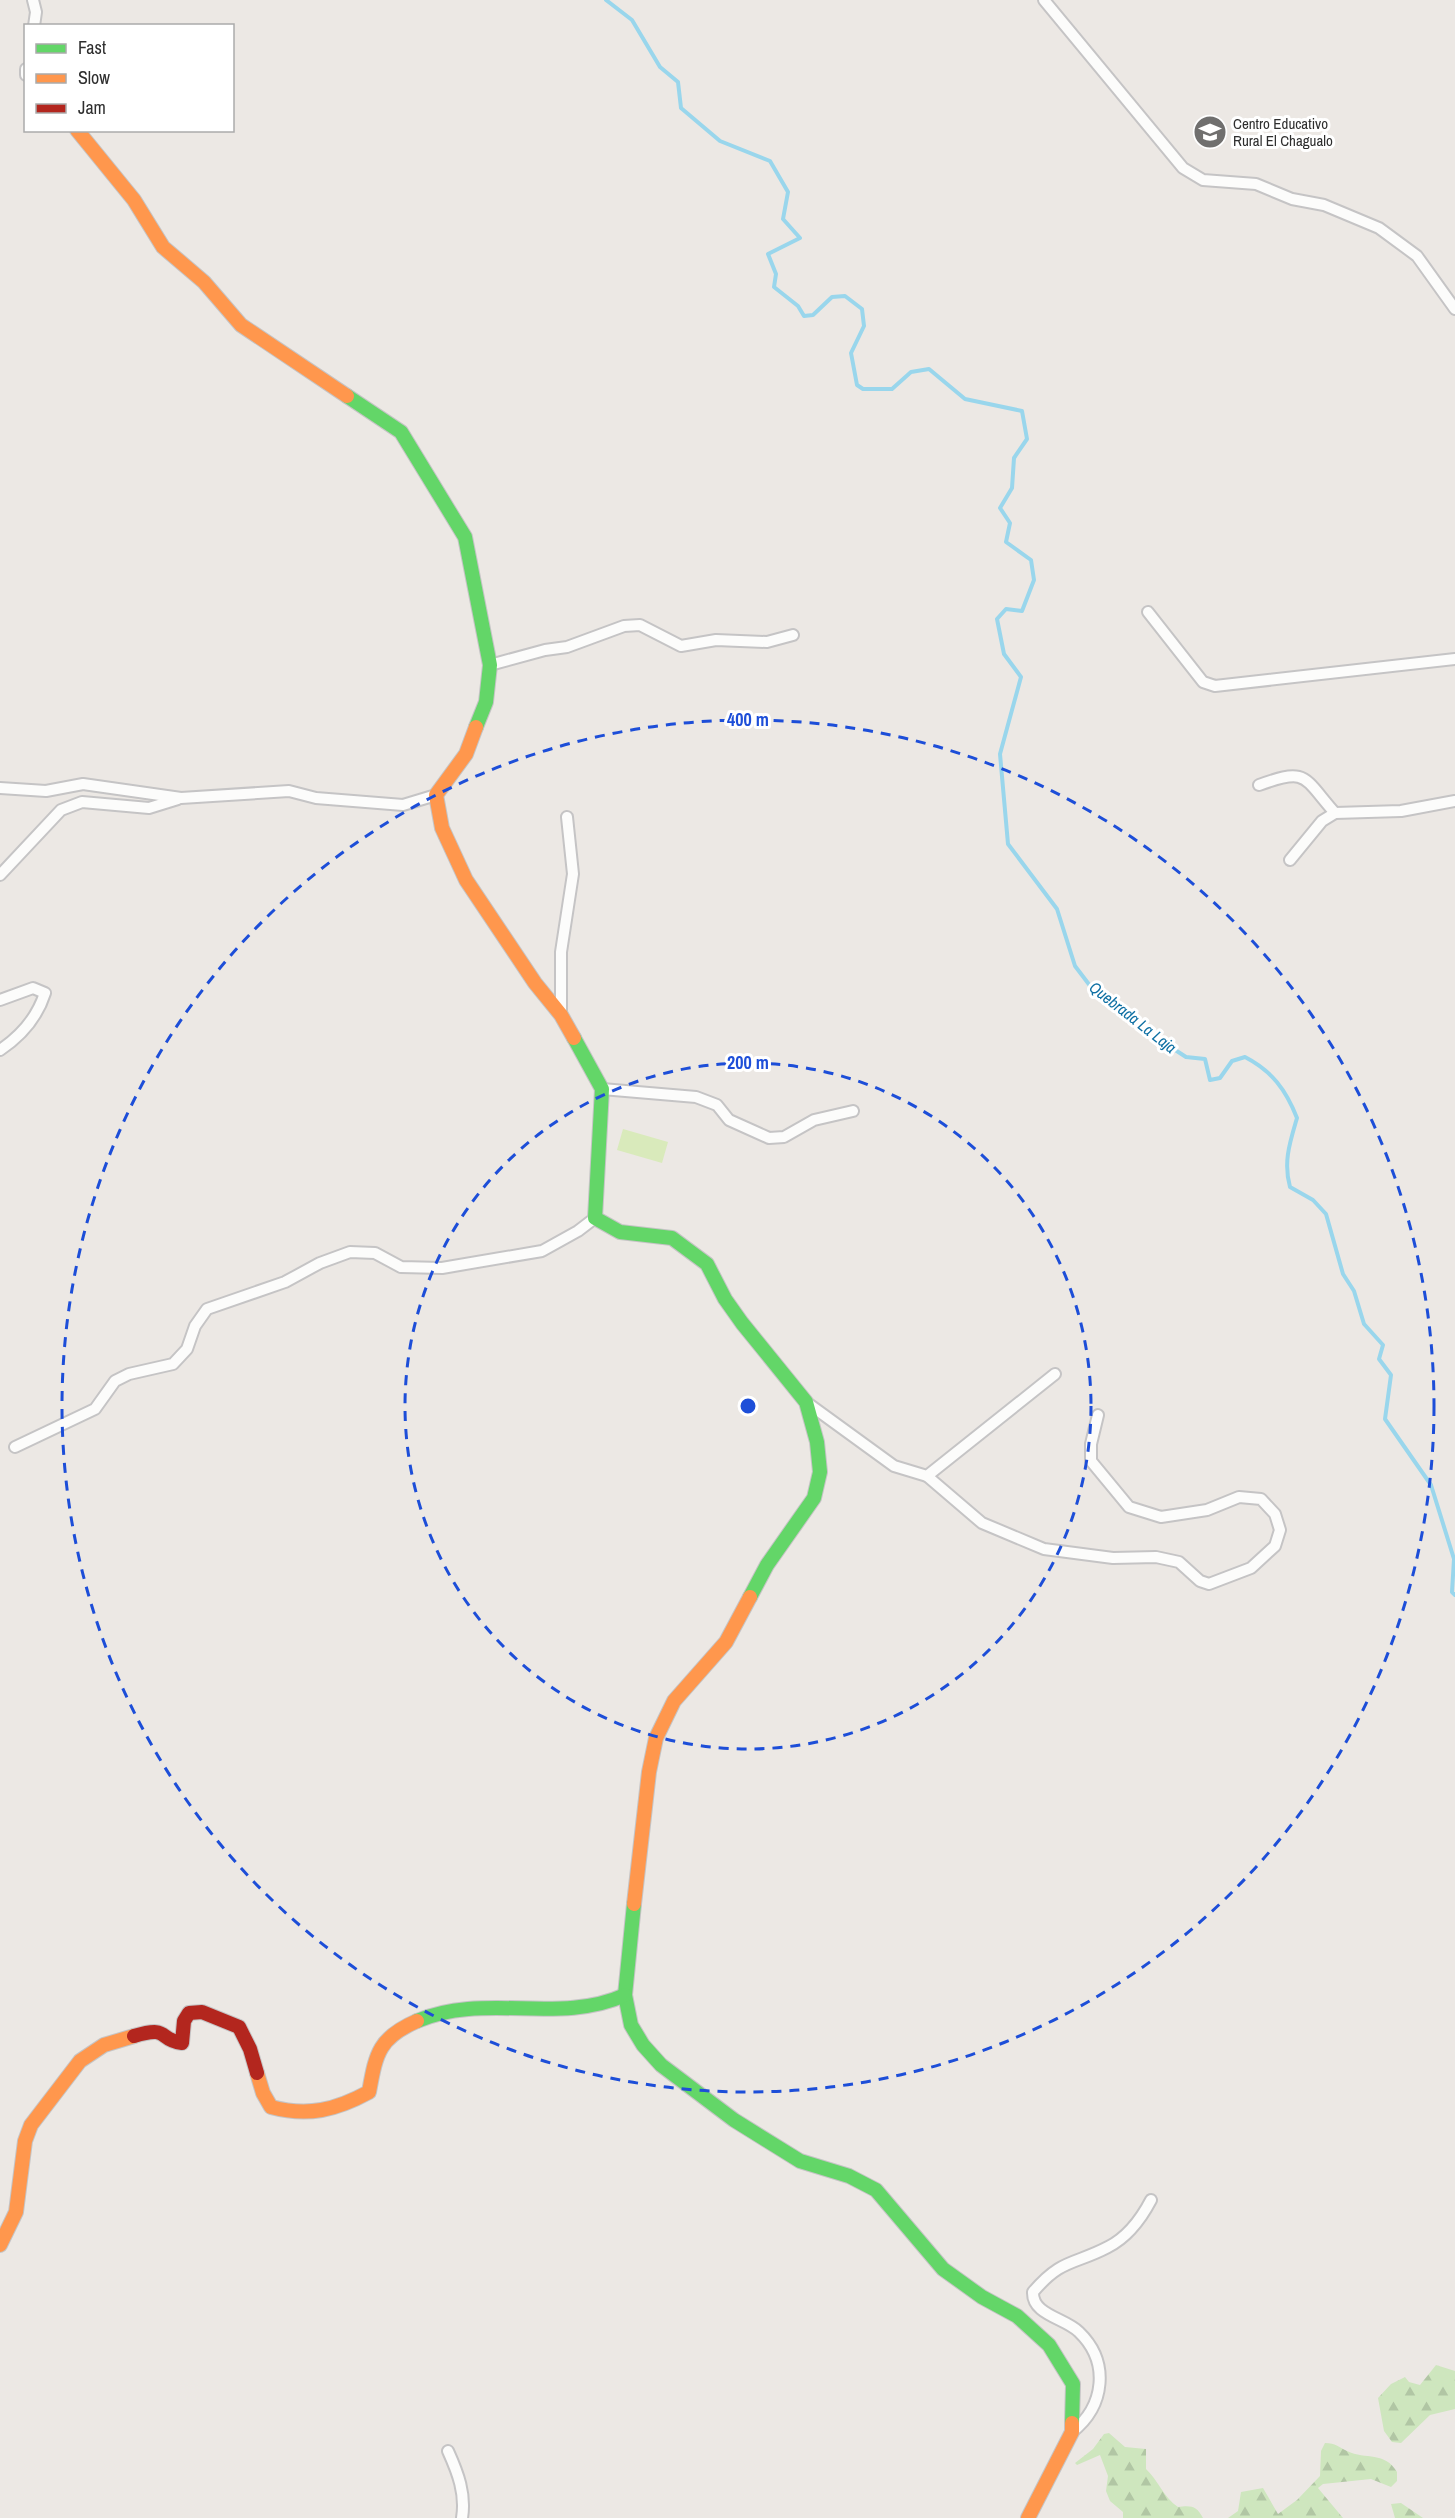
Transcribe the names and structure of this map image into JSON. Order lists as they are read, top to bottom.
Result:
{
  "water": ["Quebrada La Laja"],
  "places": {
    "school or university": ["Centro Educativo Rural El Chagualo"]
  },
  "legend": ["Fast", "Slow", "Jam"],
  "rings": ["400 m", "200 m"]
}
